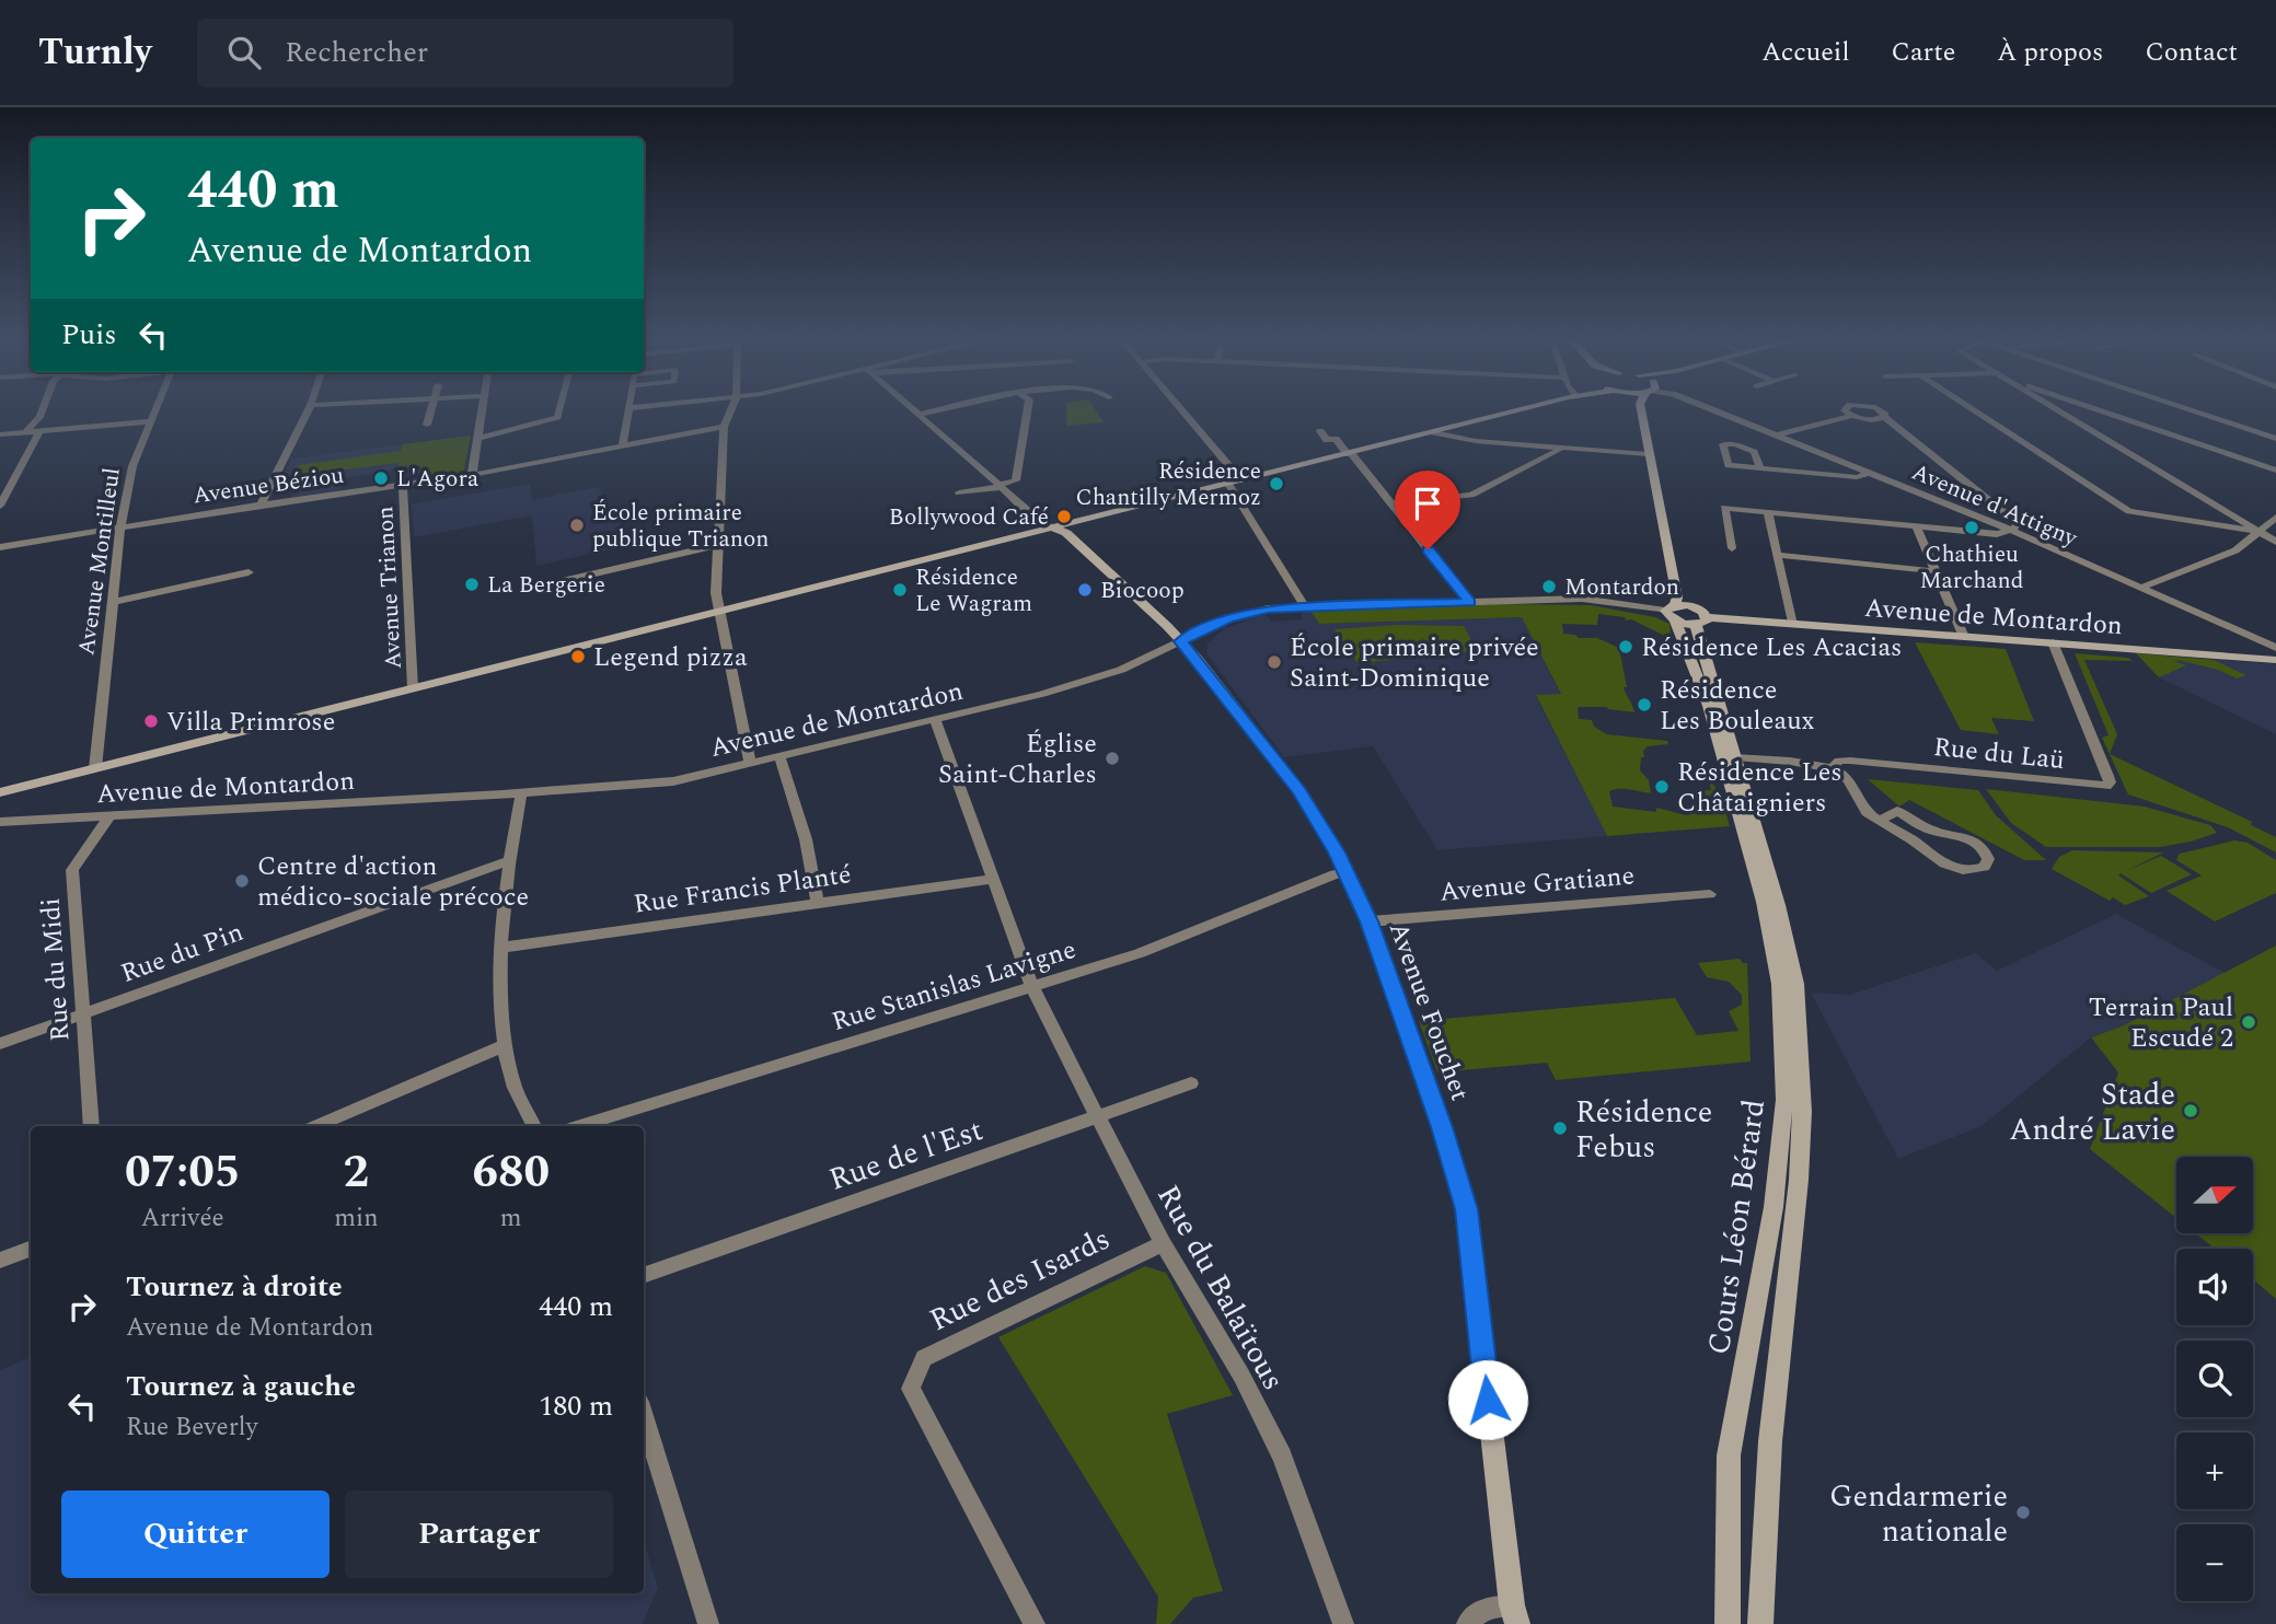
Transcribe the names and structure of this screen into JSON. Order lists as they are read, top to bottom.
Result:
{
  "streets": {
    "main road": ["Avenue de Montardon", "Avenue Fouchet", "Cours Léon Bérard"],
    "street": [
      "Avenue Béziou",
      "Avenue d'Attigny",
      "Avenue Montilleul",
      "Avenue Trianon",
      "Rue du Laü",
      "Avenue Gratiane",
      "Rue Francis Planté",
      "Rue du Pin",
      "Rue du Midi",
      "Rue Stanislas Lavigne",
      "Rue de l'Est",
      "Rue des Isards",
      "Rue du Balaïtous"
    ]
  },
  "crossings": [
    ["Avenue Béziou", "Avenue Montilleul"],
    ["Avenue Béziou", "Avenue Trianon"],
    ["Avenue de Montardon", "Rue du Laü"],
    ["Avenue de Montardon", "Rue du Midi"],
    ["Avenue de Montardon", "Avenue Fouchet"],
    ["Avenue de Montardon", "Cours Léon Bérard"],
    ["Rue du Laü", "Cours Léon Bérard"],
    ["Avenue Gratiane", "Avenue Fouchet"],
    ["Rue du Pin", "Rue du Midi"],
    ["Rue Stanislas Lavigne", "Avenue Fouchet"],
    ["Rue Stanislas Lavigne", "Rue du Balaïtous"],
    ["Rue de l'Est", "Rue du Balaïtous"],
    ["Rue des Isards", "Rue du Balaïtous"]
  ],
  "places": [
    "L'Agora",
    "Résidence Chantilly Mermoz",
    "Bollywood Café",
    "École primaire publique Trianon",
    "Chathieu Marchand",
    "La Bergerie",
    "Montardon",
    "Résidence Le Wagram",
    "Biocoop",
    "Résidence Les Acacias",
    "Legend pizza",
    "École primaire privée Saint-Dominique",
    "Résidence Les Bouleaux",
    "Villa Primrose",
    "Église Saint-Charles",
    "Résidence Les Châtaigniers",
    "Centre d'action médico-sociale précoce",
    "Terrain Paul Escudé 2",
    "Stade André Lavie",
    "Résidence Febus",
    "Gendarmerie nationale"
  ],
  "north": "right",
  "page": {
    "header": "Turnly",
    "search": "Rechercher",
    "nav": [
      "Accueil",
      "Carte",
      "À propos",
      "Contact"
    ],
    "turn": ["440 m", "Avenue de Montardon"],
    "then": "Puis",
    "eta": [
      "07:05",
      "Arrivée",
      "2",
      "min",
      "680",
      "m"
    ],
    "map_buttons": ["+", "−"],
    "list": [
      {
        "name": "Tournez à droite",
        "note": "Avenue de Montardon",
        "value": "440 m"
      },
      {
        "name": "Tournez à gauche",
        "note": "Rue Beverly",
        "value": "180 m"
      }
    ],
    "buttons": ["Quitter", "Partager"]
  }
}
